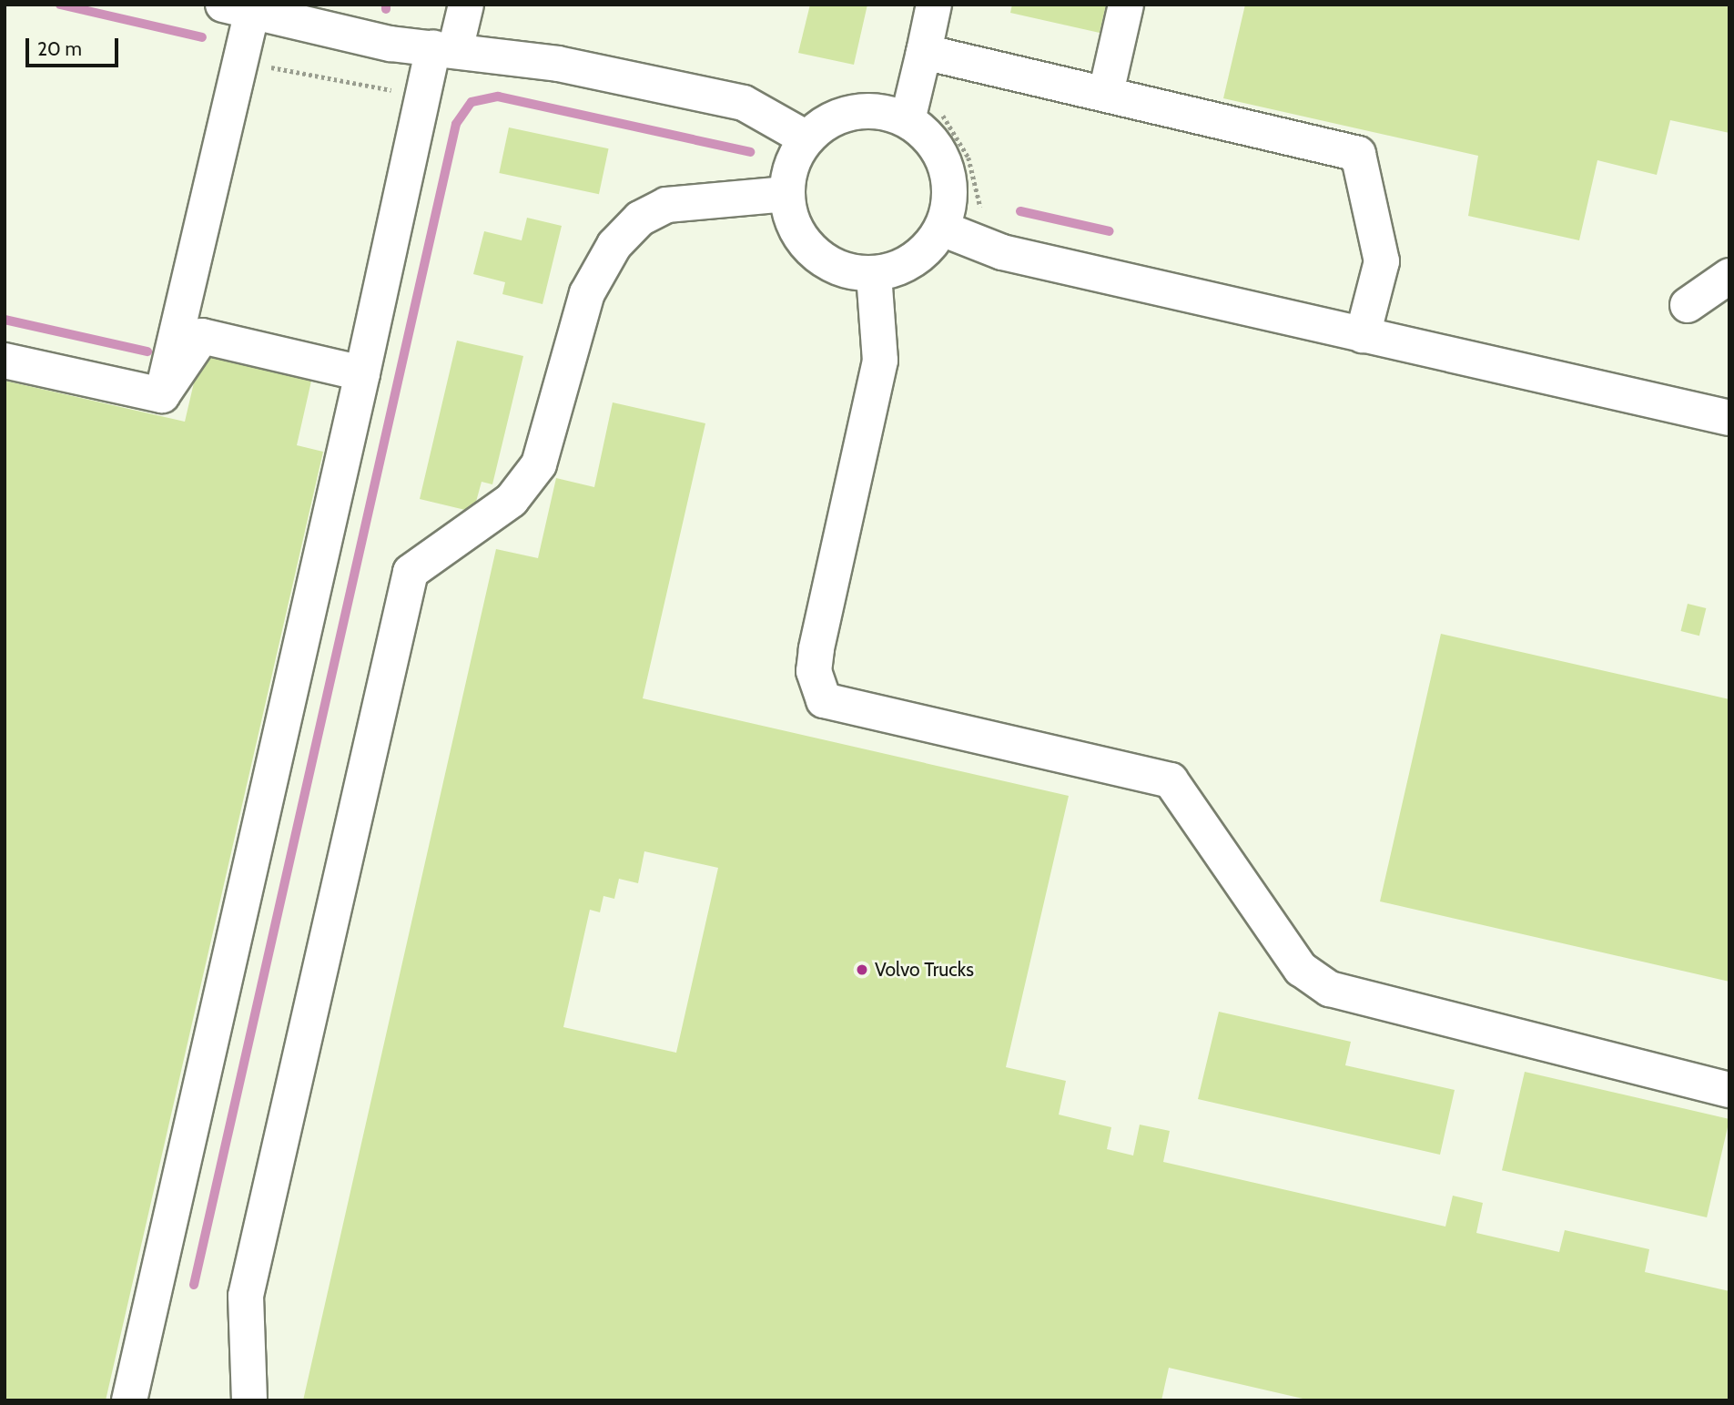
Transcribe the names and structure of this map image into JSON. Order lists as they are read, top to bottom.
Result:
{
  "places": ["Volvo Trucks"],
  "scale_bar": "20 m"
}
